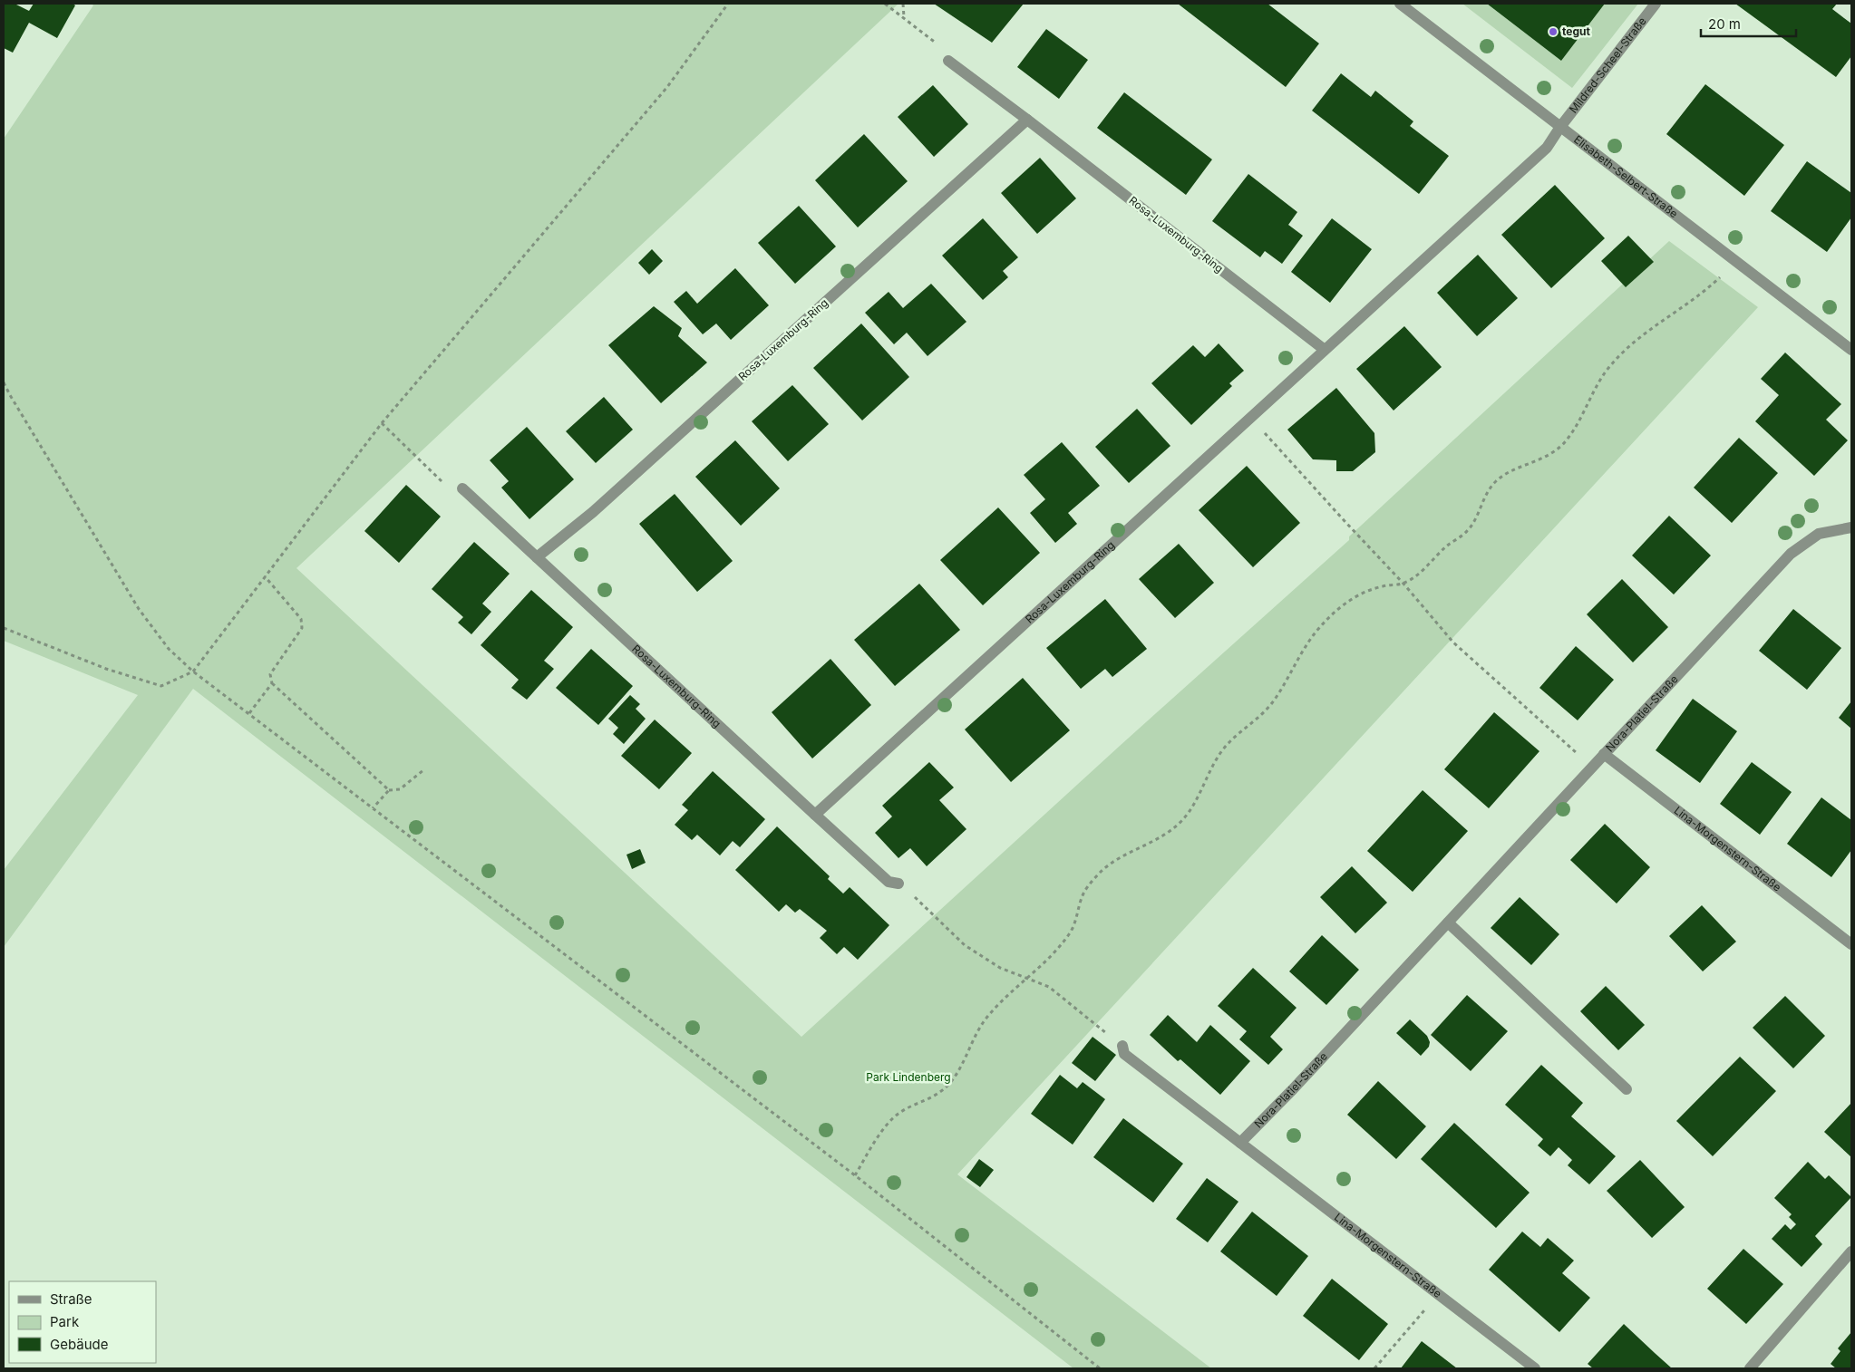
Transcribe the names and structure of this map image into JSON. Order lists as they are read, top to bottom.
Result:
{
  "streets": {
    "street": [
      "Mildred-Scheel-Straße",
      "Elisabeth-Selbert-Straße",
      "Rosa-Luxemburg-Ring",
      "Nora-Platiel-Straße",
      "Lina-Morgenstern-Straße"
    ]
  },
  "crossings": [
    ["Mildred-Scheel-Straße", "Elisabeth-Selbert-Straße"],
    ["Mildred-Scheel-Straße", "Rosa-Luxemburg-Ring"],
    ["Elisabeth-Selbert-Straße", "Rosa-Luxemburg-Ring"],
    ["Nora-Platiel-Straße", "Lina-Morgenstern-Straße"]
  ],
  "parks": ["Park Lindenberg"],
  "places": ["tegut"],
  "legend": ["Straße", "Park", "Gebäude"],
  "scale_bar": "20 m"
}
